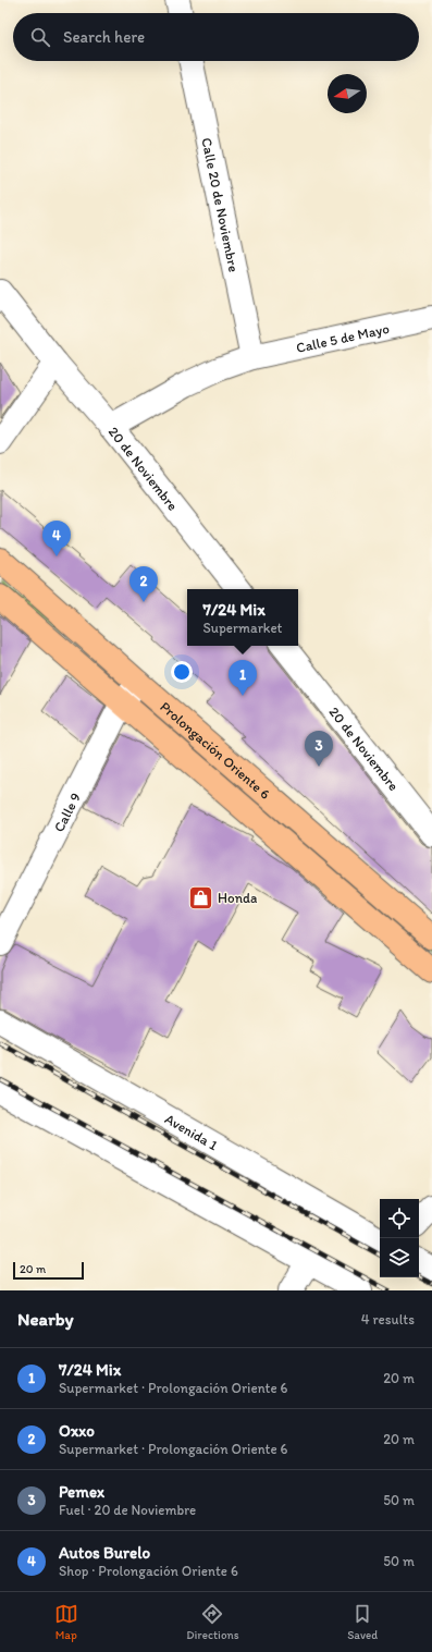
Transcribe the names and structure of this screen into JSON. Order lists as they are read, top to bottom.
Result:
{
  "streets": {
    "main road": ["Prolongación Oriente 6"],
    "street": [
      "Calle 20 de Noviembre",
      "Calle 5 de Mayo",
      "20 de Noviembre",
      "Calle 9",
      "Avenida 1"
    ]
  },
  "crossings": [
    ["Calle 20 de Noviembre", "Calle 5 de Mayo"],
    ["Calle 20 de Noviembre", "20 de Noviembre"],
    ["Calle 5 de Mayo", "20 de Noviembre"],
    ["Prolongación Oriente 6", "Calle 9"]
  ],
  "places": {
    "shop": ["Honda"]
  },
  "scale_bar": "20 m",
  "north": "left",
  "page": {
    "search": "Search here",
    "pins": [
      "4",
      "2",
      "1",
      "3"
    ],
    "popup": ["7/24 Mix", "Supermarket"],
    "scale": "20 m",
    "heading": ["Nearby", "4 results"],
    "list": [
      {
        "mark": "1",
        "name": "7/24 Mix",
        "note": "Supermarket · Prolongación Oriente 6",
        "value": "20 m"
      },
      {
        "mark": "2",
        "name": "Oxxo",
        "note": "Supermarket · Prolongación Oriente 6",
        "value": "20 m"
      },
      {
        "mark": "3",
        "name": "Pemex",
        "note": "Fuel · 20 de Noviembre",
        "value": "50 m"
      },
      {
        "mark": "4",
        "name": "Autos Burelo",
        "note": "Shop · Prolongación Oriente 6",
        "value": "50 m"
      }
    ],
    "nav": ["Map", "Directions", "Saved"]
  }
}
